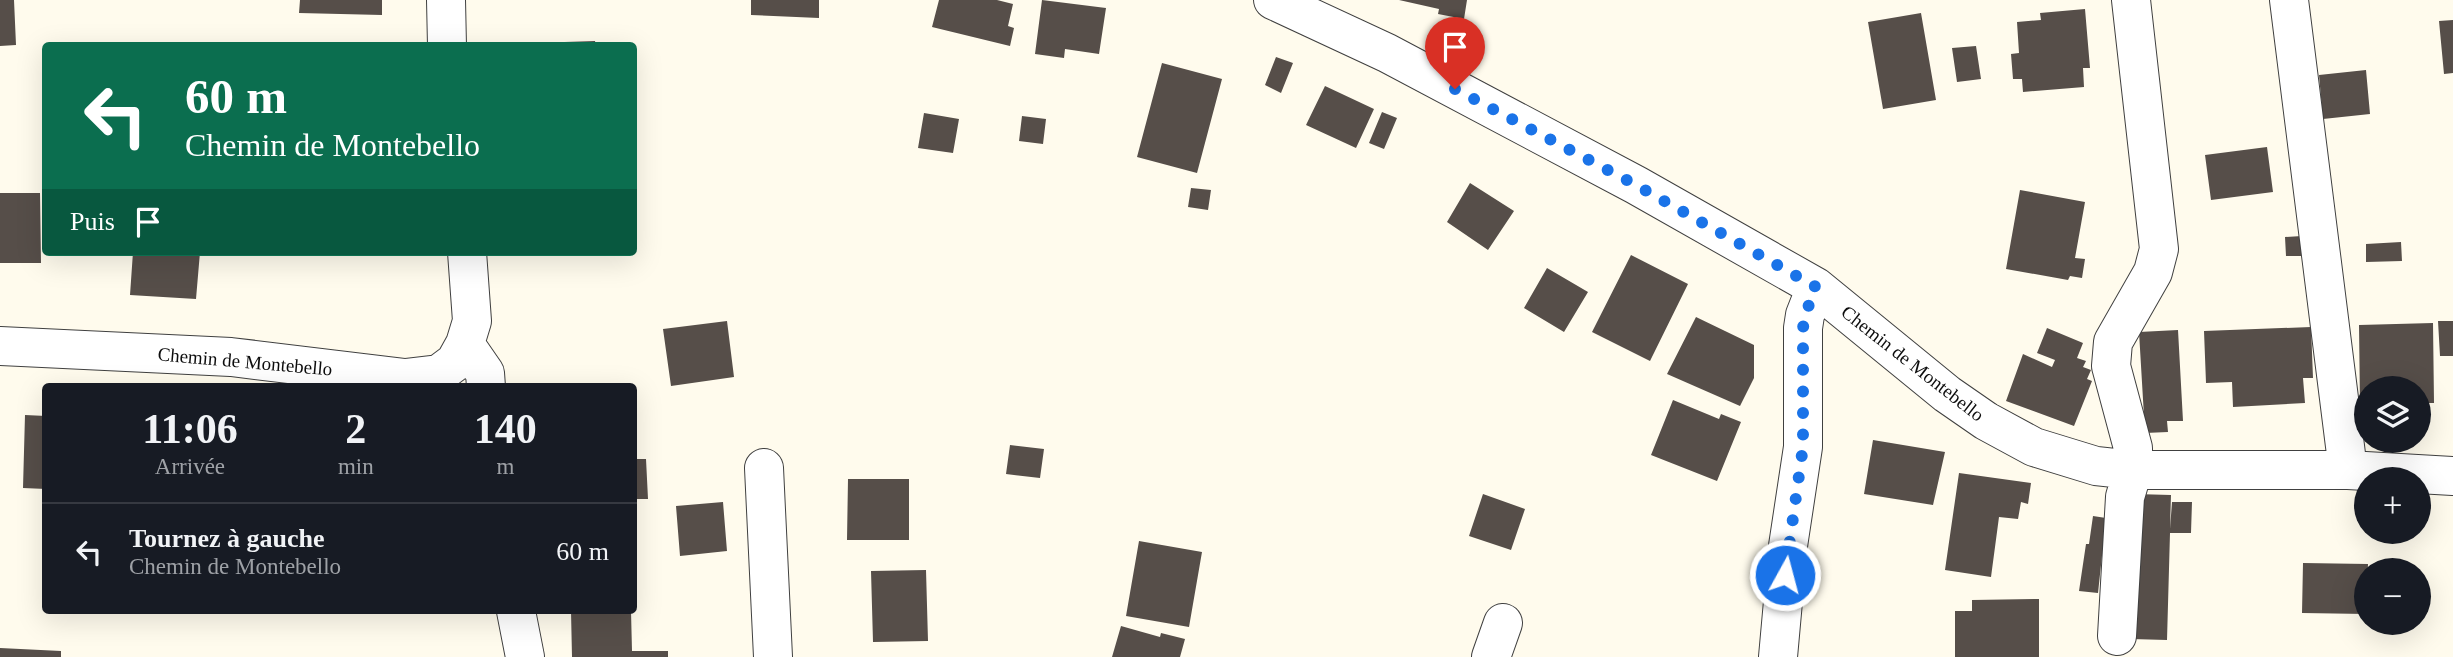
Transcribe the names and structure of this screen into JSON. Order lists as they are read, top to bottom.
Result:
{
  "streets": {
    "street": ["Chemin de Montebello"]
  },
  "page": {
    "turn": ["60 m", "Chemin de Montebello"],
    "then": "Puis",
    "map_buttons": ["+", "−"],
    "eta": [
      "11:06",
      "Arrivée",
      "2",
      "min",
      "140",
      "m"
    ],
    "list": [
      {
        "name": "Tournez à gauche",
        "note": "Chemin de Montebello",
        "value": "60 m"
      }
    ]
  }
}
